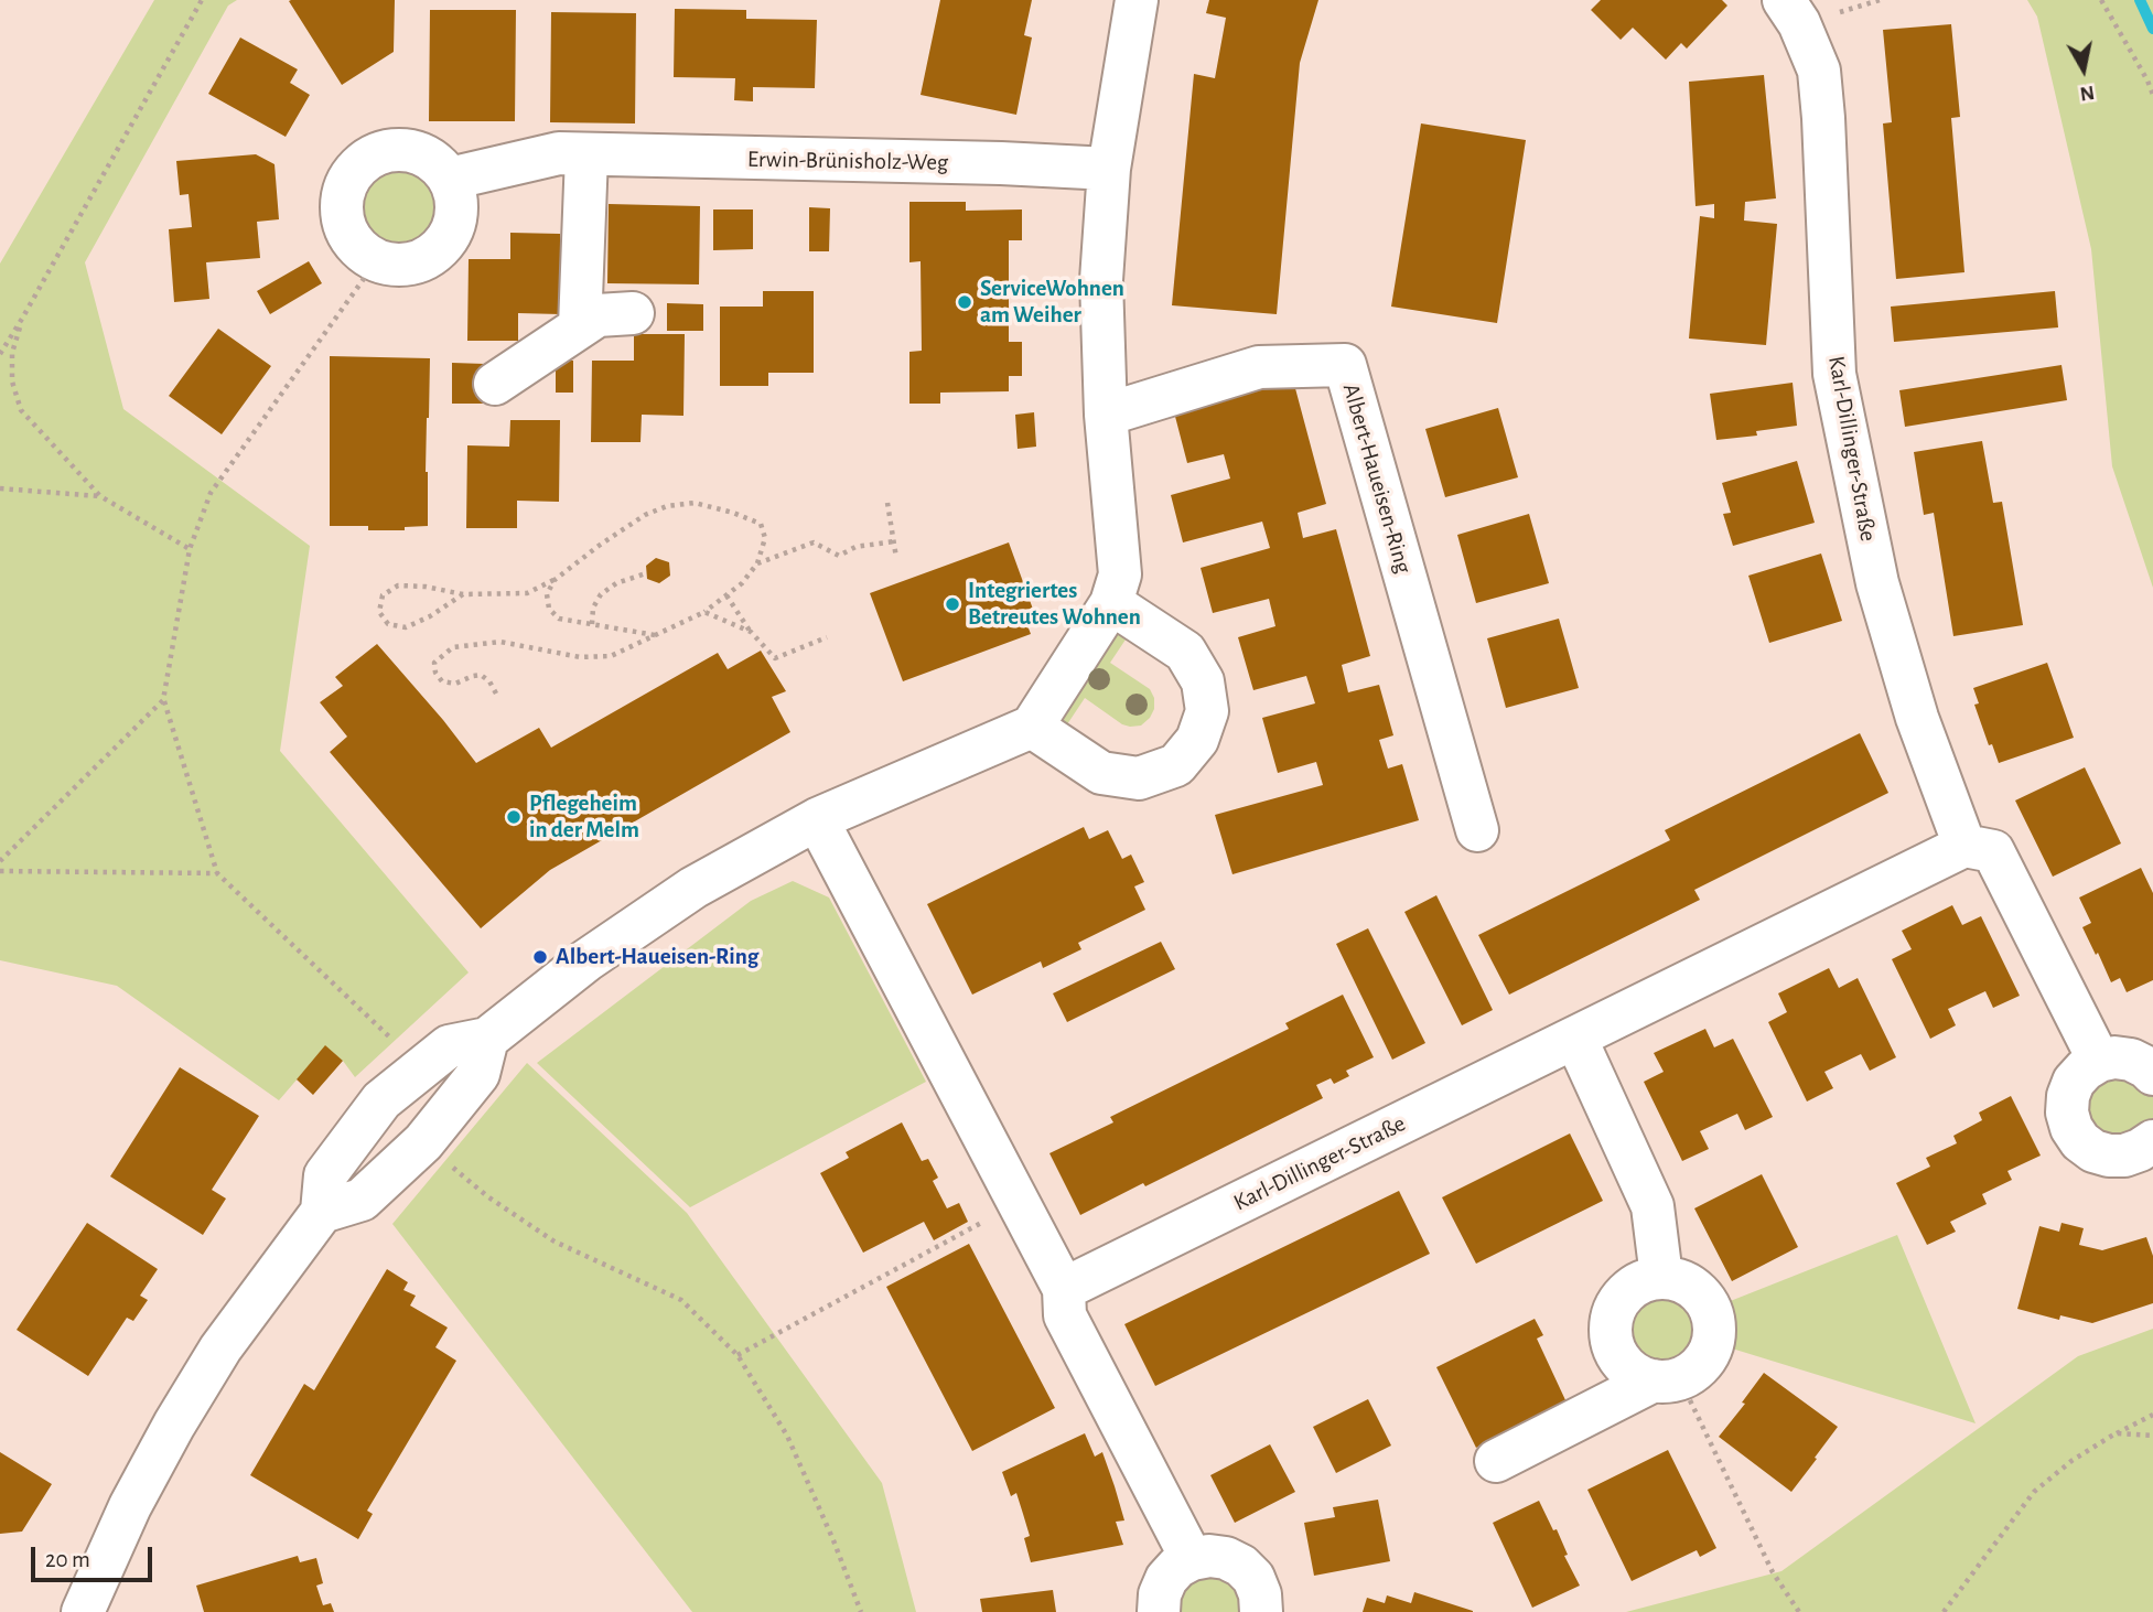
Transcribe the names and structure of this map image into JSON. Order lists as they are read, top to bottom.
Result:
{
  "streets": {
    "street": ["Erwin-Brünisholz-Weg", "Karl-Dillinger-Straße", "Albert-Haueisen-Ring"]
  },
  "places": [
    "ServiceWohnen am Weiher",
    "Integriertes Betreutes Wohnen",
    "Pflegeheim in der Melm",
    "Albert-Haueisen-Ring"
  ],
  "scale_bar": "20 m",
  "north": "bottom"
}
